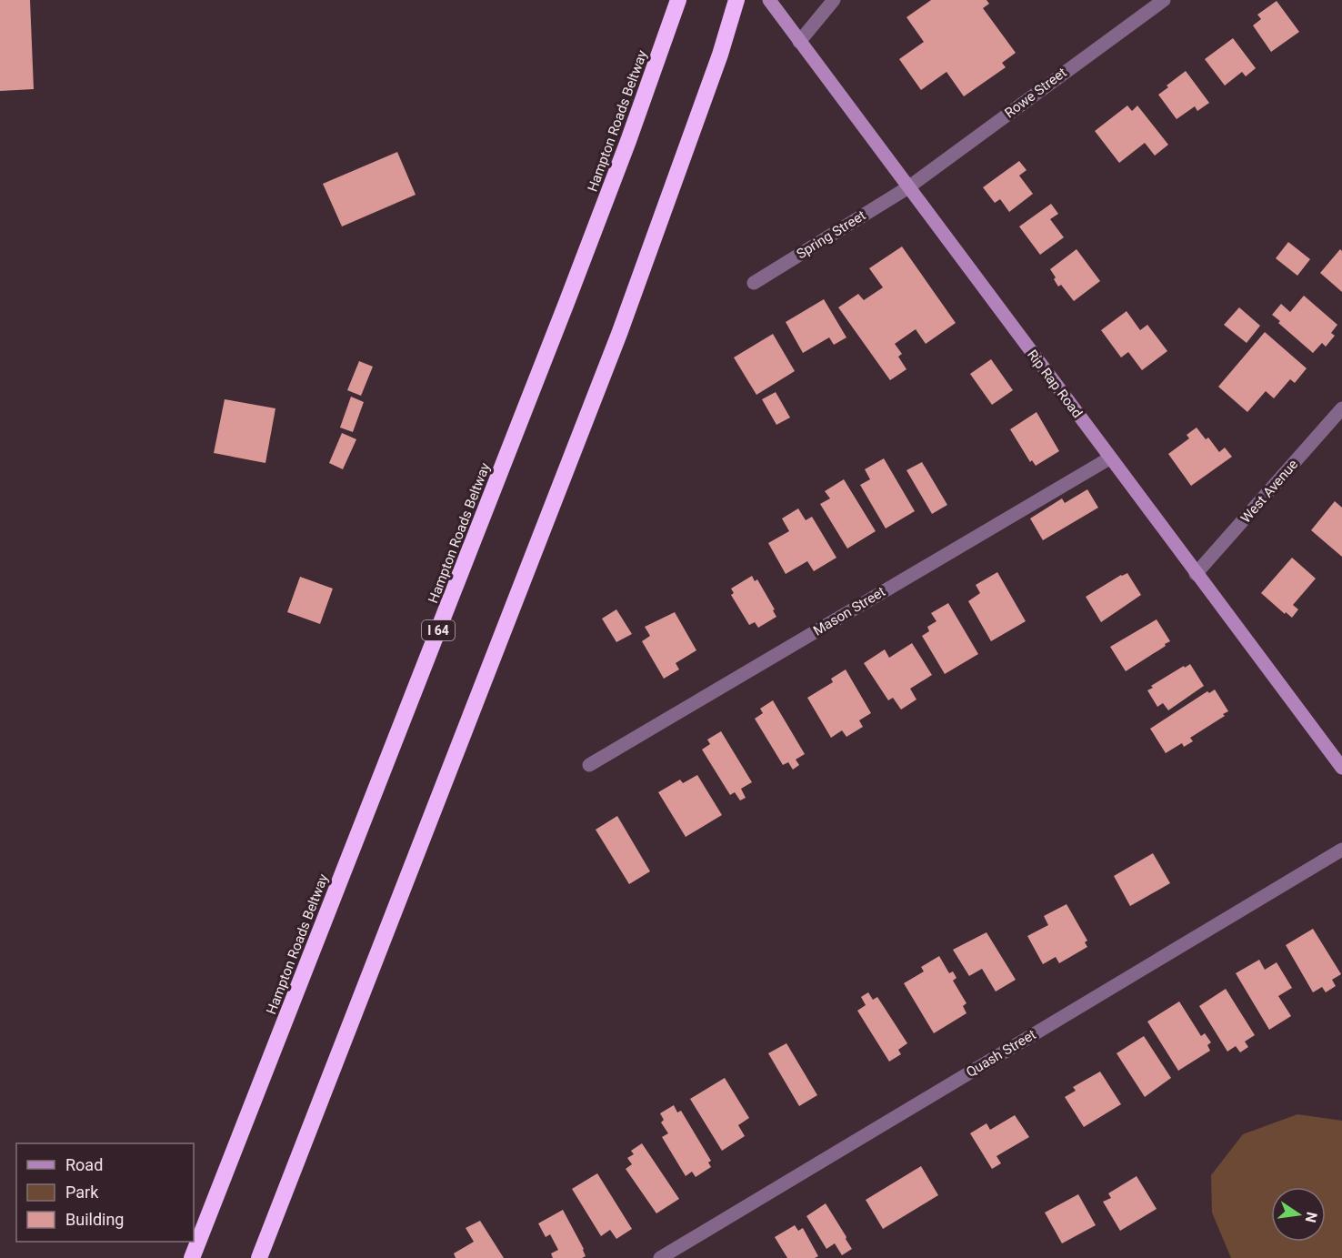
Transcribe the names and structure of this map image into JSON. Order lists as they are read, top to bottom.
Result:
{
  "streets": {
    "highway": ["Hampton Roads Beltway", "I 64"],
    "main road": ["Rip Rap Road"],
    "street": [
      "Rowe Street",
      "Spring Street",
      "West Avenue",
      "Mason Street",
      "Quash Street"
    ]
  },
  "crossings": [
    ["Rowe Street", "Spring Street"],
    ["Rowe Street", "Rip Rap Road"],
    ["Spring Street", "Rip Rap Road"],
    ["Rip Rap Road", "West Avenue"],
    ["Rip Rap Road", "Mason Street"]
  ],
  "legend": ["Road", "Park", "Building"],
  "north": "right"
}
